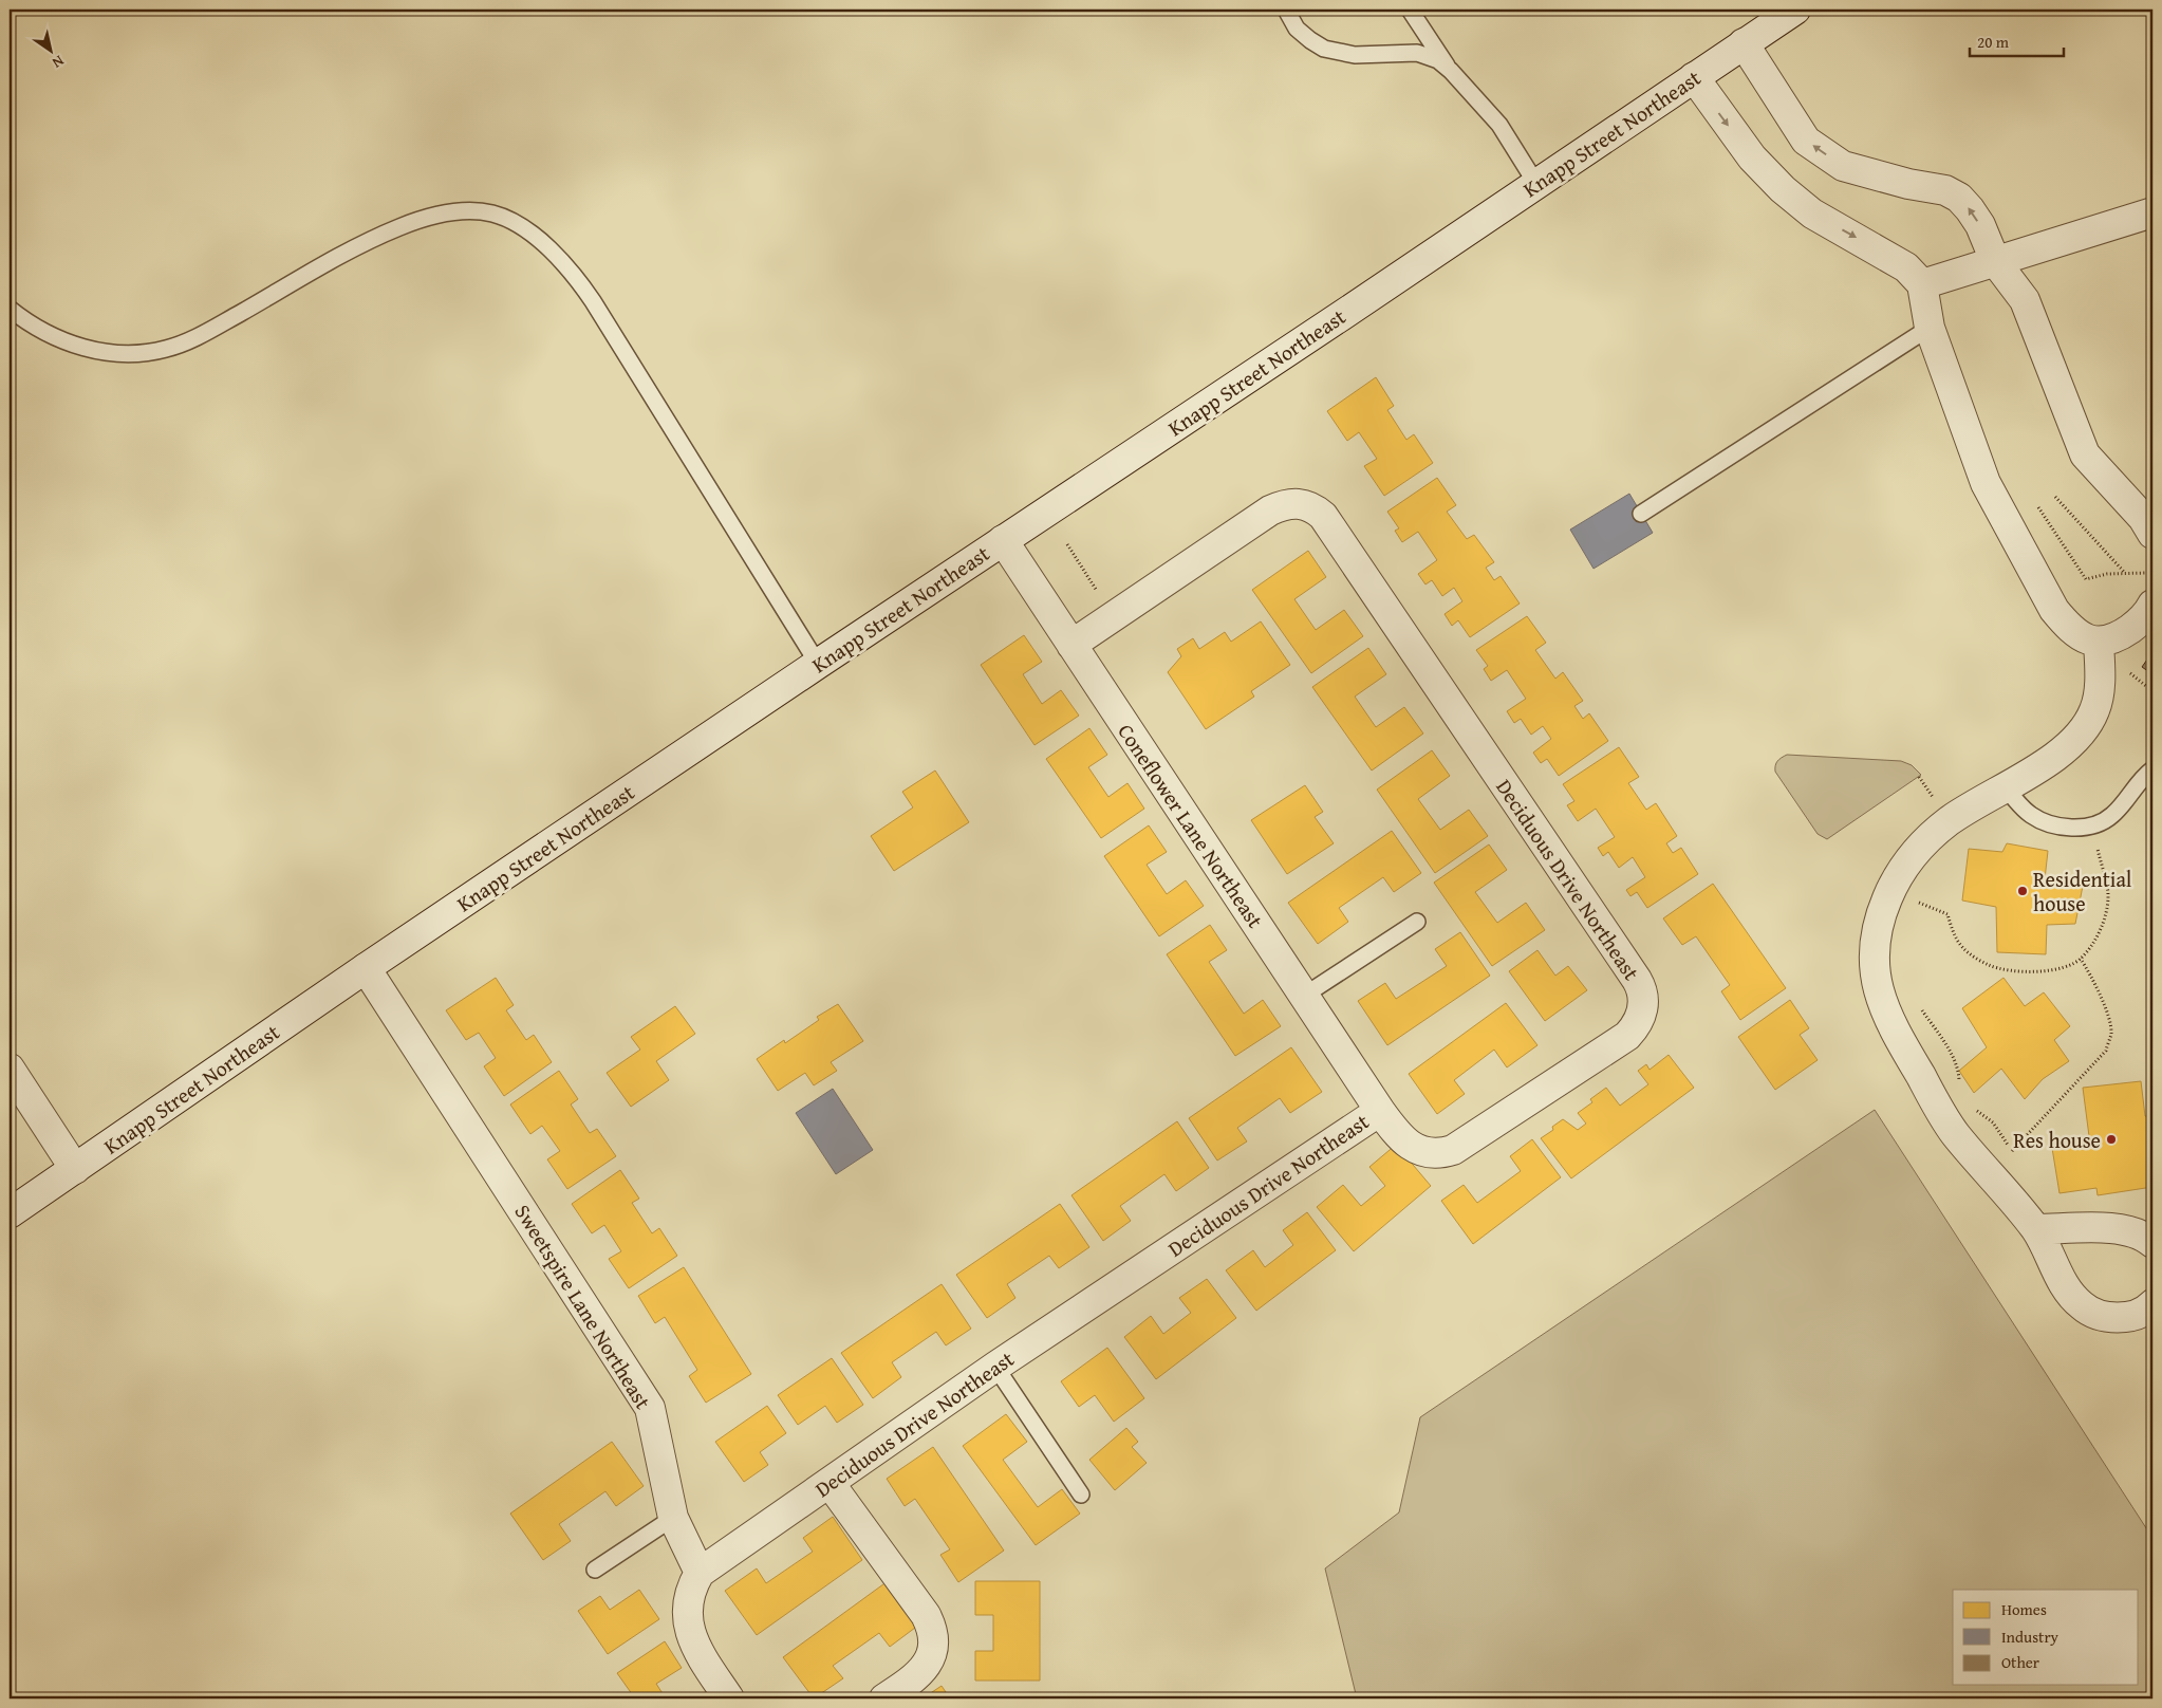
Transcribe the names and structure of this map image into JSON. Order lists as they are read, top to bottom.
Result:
{
  "streets": {
    "street": [
      "Knapp Street Northeast",
      "Coneflower Lane Northeast",
      "Deciduous Drive Northeast",
      "Sweetspire Lane Northeast"
    ]
  },
  "crossings": [
    ["Knapp Street Northeast", "Coneflower Lane Northeast"],
    ["Knapp Street Northeast", "Sweetspire Lane Northeast"],
    ["Coneflower Lane Northeast", "Deciduous Drive Northeast"],
    ["Deciduous Drive Northeast", "Sweetspire Lane Northeast"]
  ],
  "places": ["Residential house", "Res house"],
  "legend": ["Homes", "Industry", "Other"],
  "scale_bar": "20 m",
  "north": "bottom right"
}
